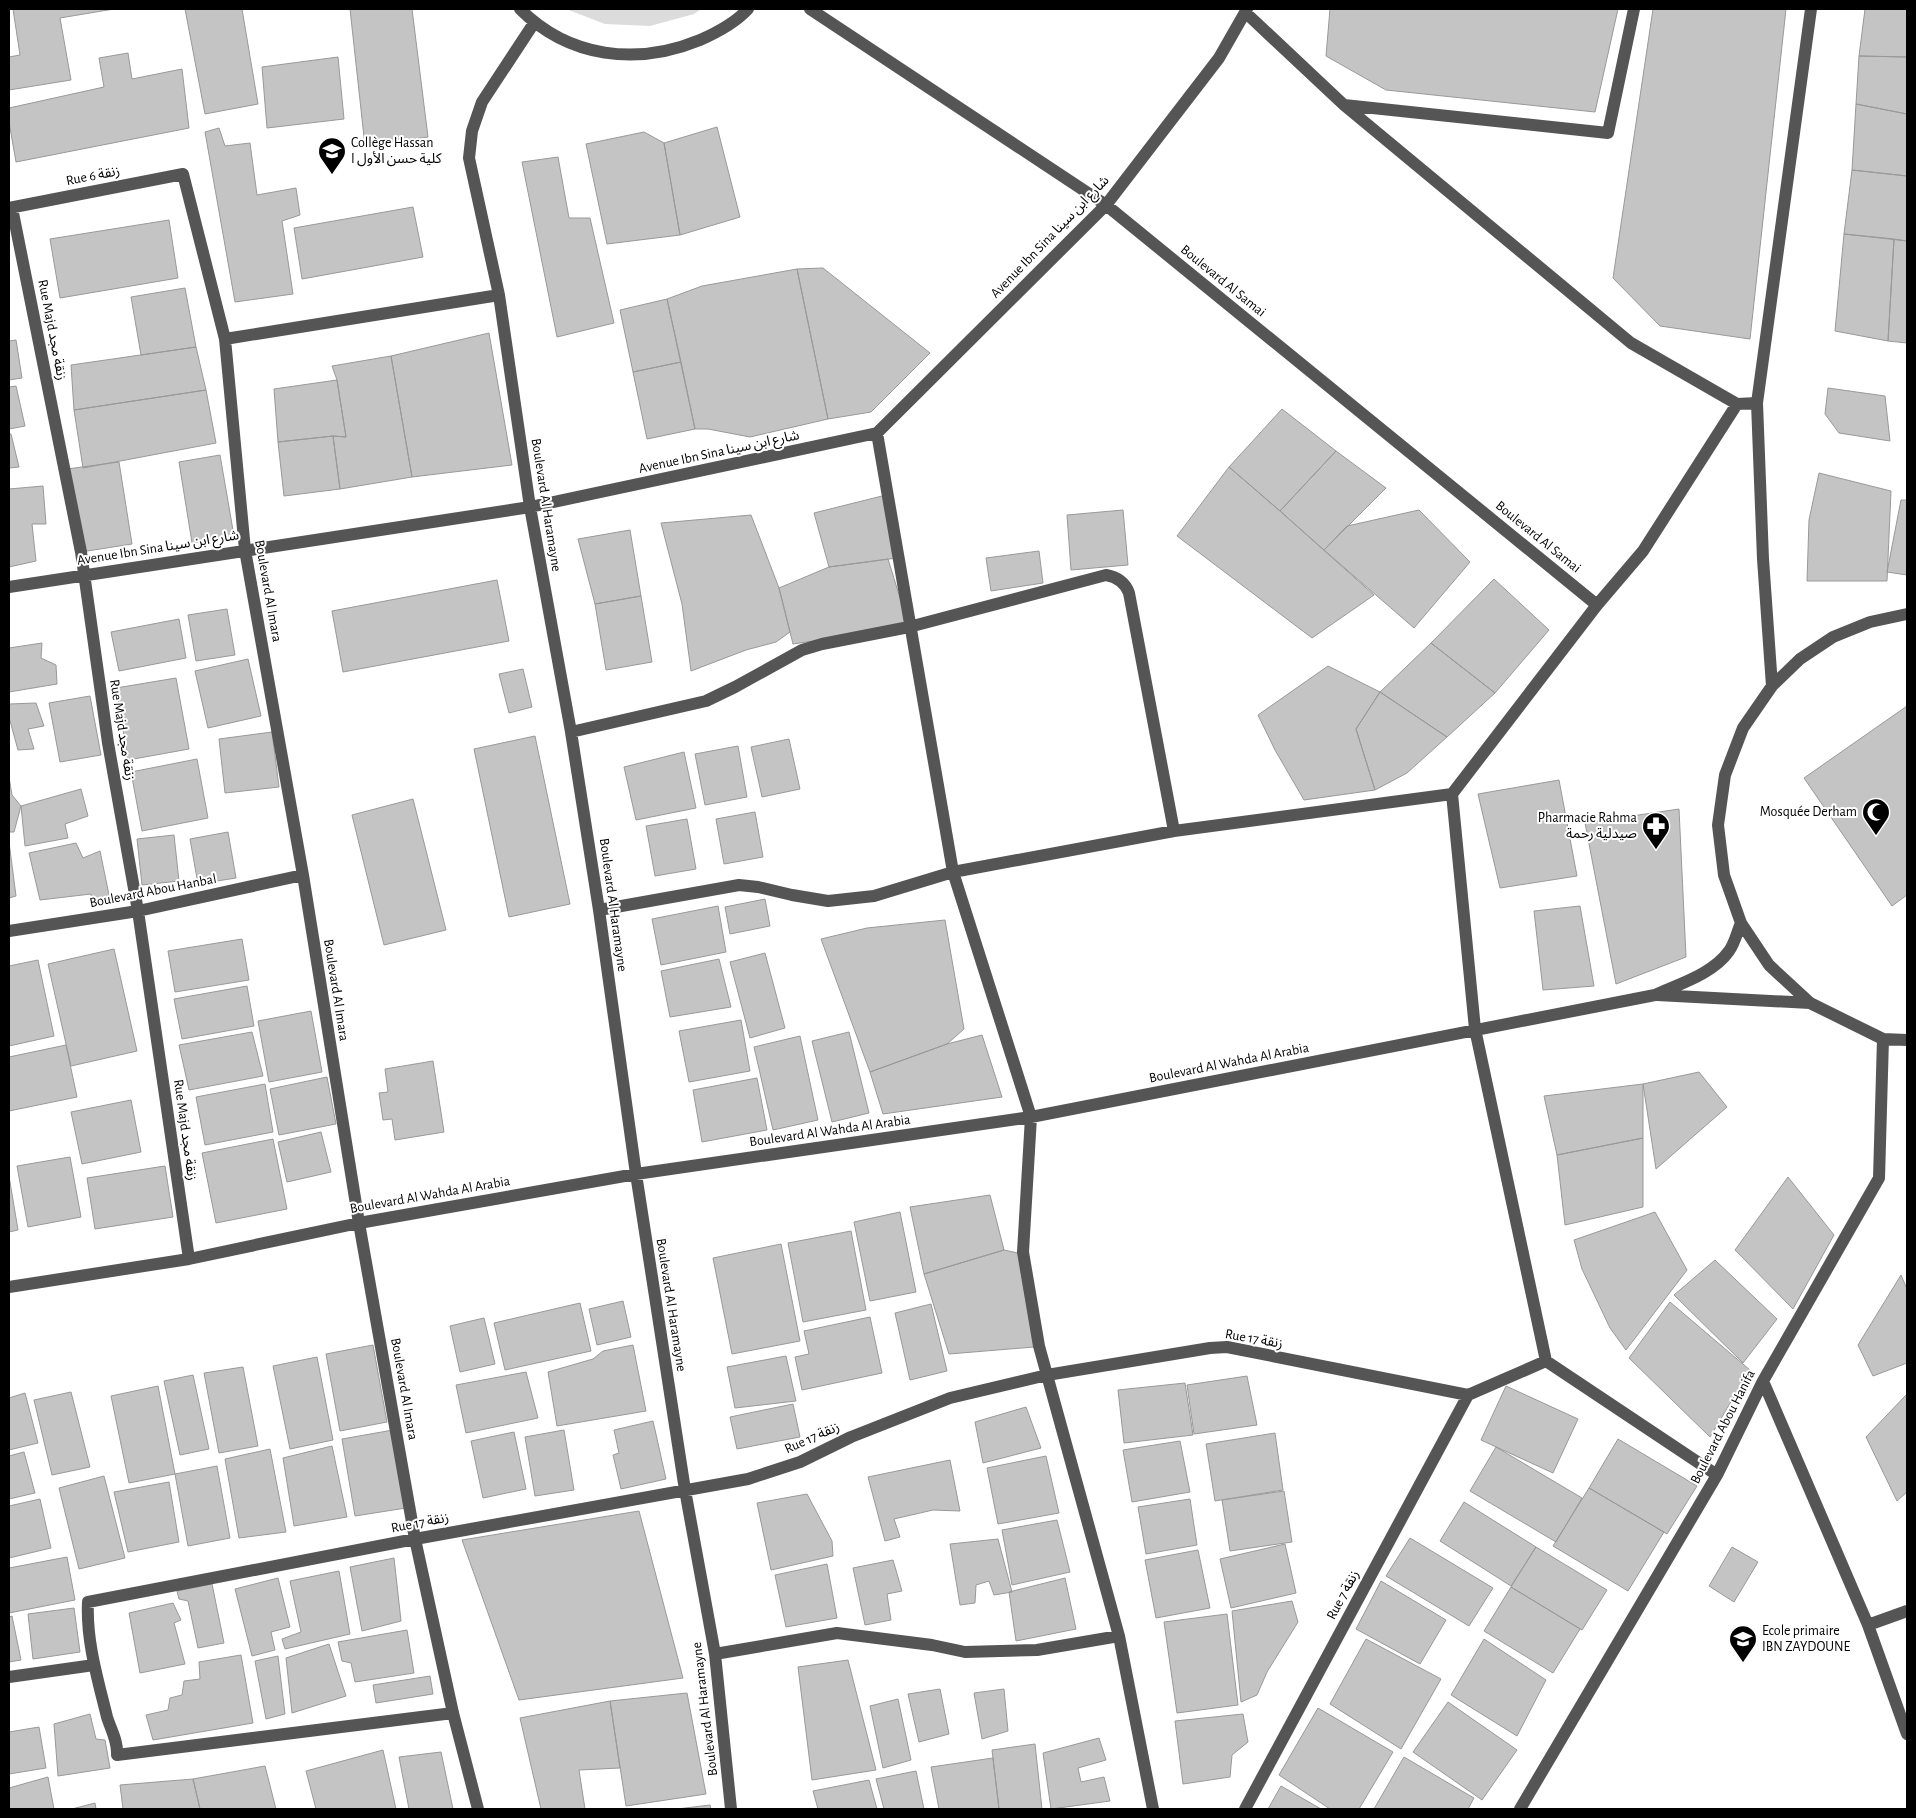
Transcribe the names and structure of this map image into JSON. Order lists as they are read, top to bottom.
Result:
{
  "streets": {
    "street": [
      "Rue 6 زنقة",
      "Avenue Ibn Sina شارع ابن سينا",
      "Boulevard Al Samai",
      "Rue Majd زنقة مجد",
      "Boulevard Al Haramayne",
      "Boulevard Al Imara",
      "Boulevard Abou Hanbal",
      "Boulevard Al Wahda Al Arabia",
      "Rue 17 زنقة",
      "Boulevard Abou Hanifa",
      "Rue 7 زنقة"
    ]
  },
  "crossings": [
    ["Rue 6 زنقة", "Rue Majd زنقة مجد"],
    ["Rue 6 زنقة", "Boulevard Al Imara"],
    ["Avenue Ibn Sina شارع ابن سينا", "Boulevard Al Samai"],
    ["Avenue Ibn Sina شارع ابن سينا", "Rue Majd زنقة مجد"],
    ["Avenue Ibn Sina شارع ابن سينا", "Boulevard Al Haramayne"],
    ["Avenue Ibn Sina شارع ابن سينا", "Boulevard Al Imara"],
    ["Rue Majd زنقة مجد", "Boulevard Abou Hanbal"],
    ["Rue Majd زنقة مجد", "Boulevard Al Wahda Al Arabia"],
    ["Boulevard Al Haramayne", "Boulevard Al Wahda Al Arabia"],
    ["Boulevard Al Haramayne", "Rue 17 زنقة"],
    ["Boulevard Al Imara", "Boulevard Abou Hanbal"],
    ["Boulevard Al Imara", "Boulevard Al Wahda Al Arabia"],
    ["Boulevard Al Imara", "Rue 17 زنقة"],
    ["Rue 17 زنقة", "Rue 7 زنقة"]
  ],
  "places": {
    "school or university": ["Collège Hassan I كلية حسن الأول", "Ecole primaire IBN ZAYDOUNE"],
    "mosque": ["Mosquée Derham"],
    "pharmacy": ["Pharmacie Rahma صيدلية رحمة"]
  }
}
